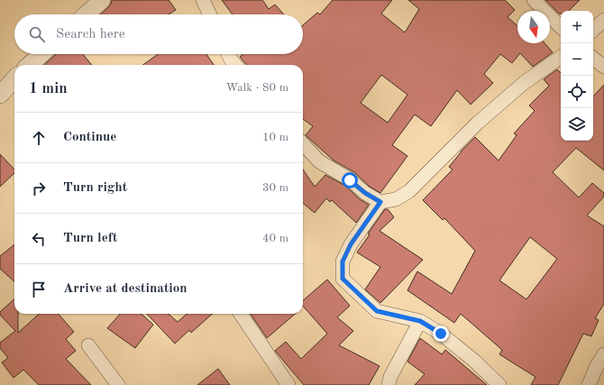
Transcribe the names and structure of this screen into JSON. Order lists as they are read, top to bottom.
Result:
{
  "north": "bottom",
  "page": {
    "map_buttons": ["+", "−"],
    "search": "Search here",
    "heading": ["1 min", "Walk · 80 m"],
    "list": [
      ["Continue", "10 m"],
      ["Turn right", "30 m"],
      ["Turn left", "40 m"],
      "Arrive at destination"
    ]
  }
}
